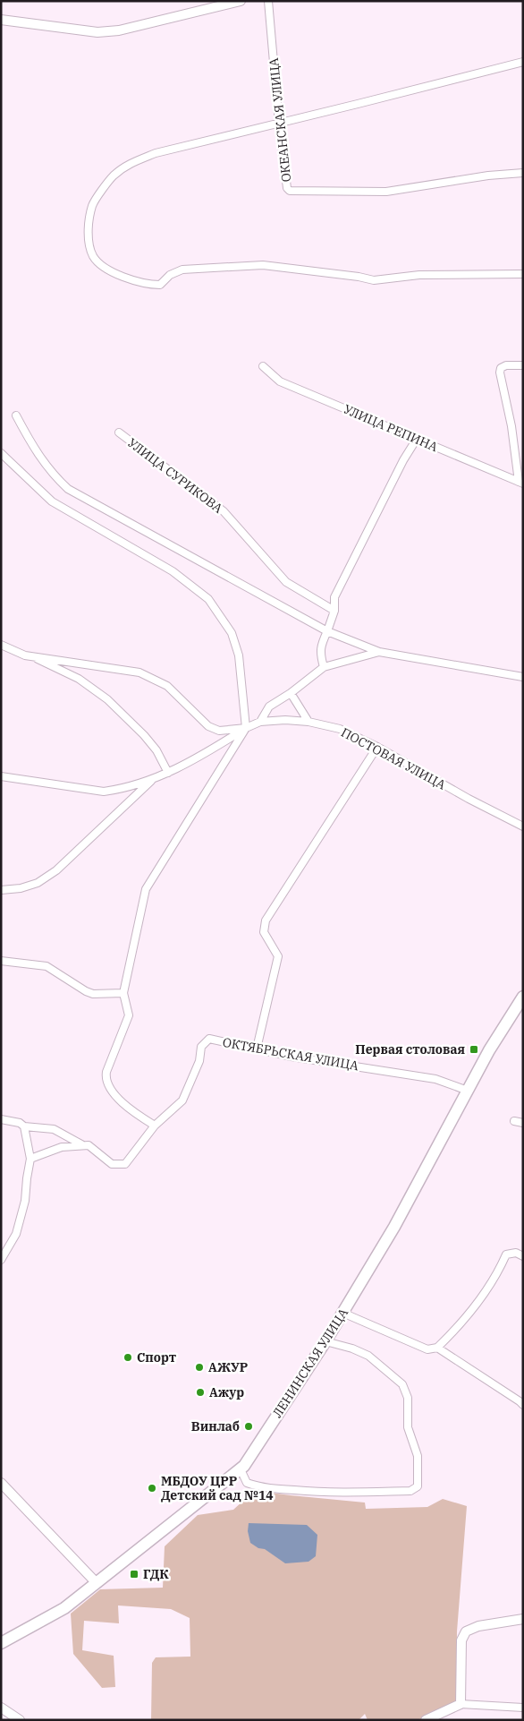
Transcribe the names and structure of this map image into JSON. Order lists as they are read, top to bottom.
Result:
{
  "streets": {
    "main road": ["ЛЕНИНСКАЯ УЛИЦА"],
    "street": [
      "ОКЕАНСКАЯ УЛИЦА",
      "УЛИЦА РЕПИНА",
      "УЛИЦА СУРИКОВА",
      "ПОСТОВАЯ УЛИЦА",
      "ОКТЯБРЬСКАЯ УЛИЦА"
    ]
  },
  "crossings": [
    ["ОКТЯБРЬСКАЯ УЛИЦА", "ЛЕНИНСКАЯ УЛИЦА"]
  ],
  "places": {
    "transit": ["Первая столовая", "ГДК"],
    "other": [
      "Спорт",
      "АЖУР",
      "Ажур",
      "Винлаб",
      "МБДОУ ЦРР Детский сад №14"
    ]
  }
}
